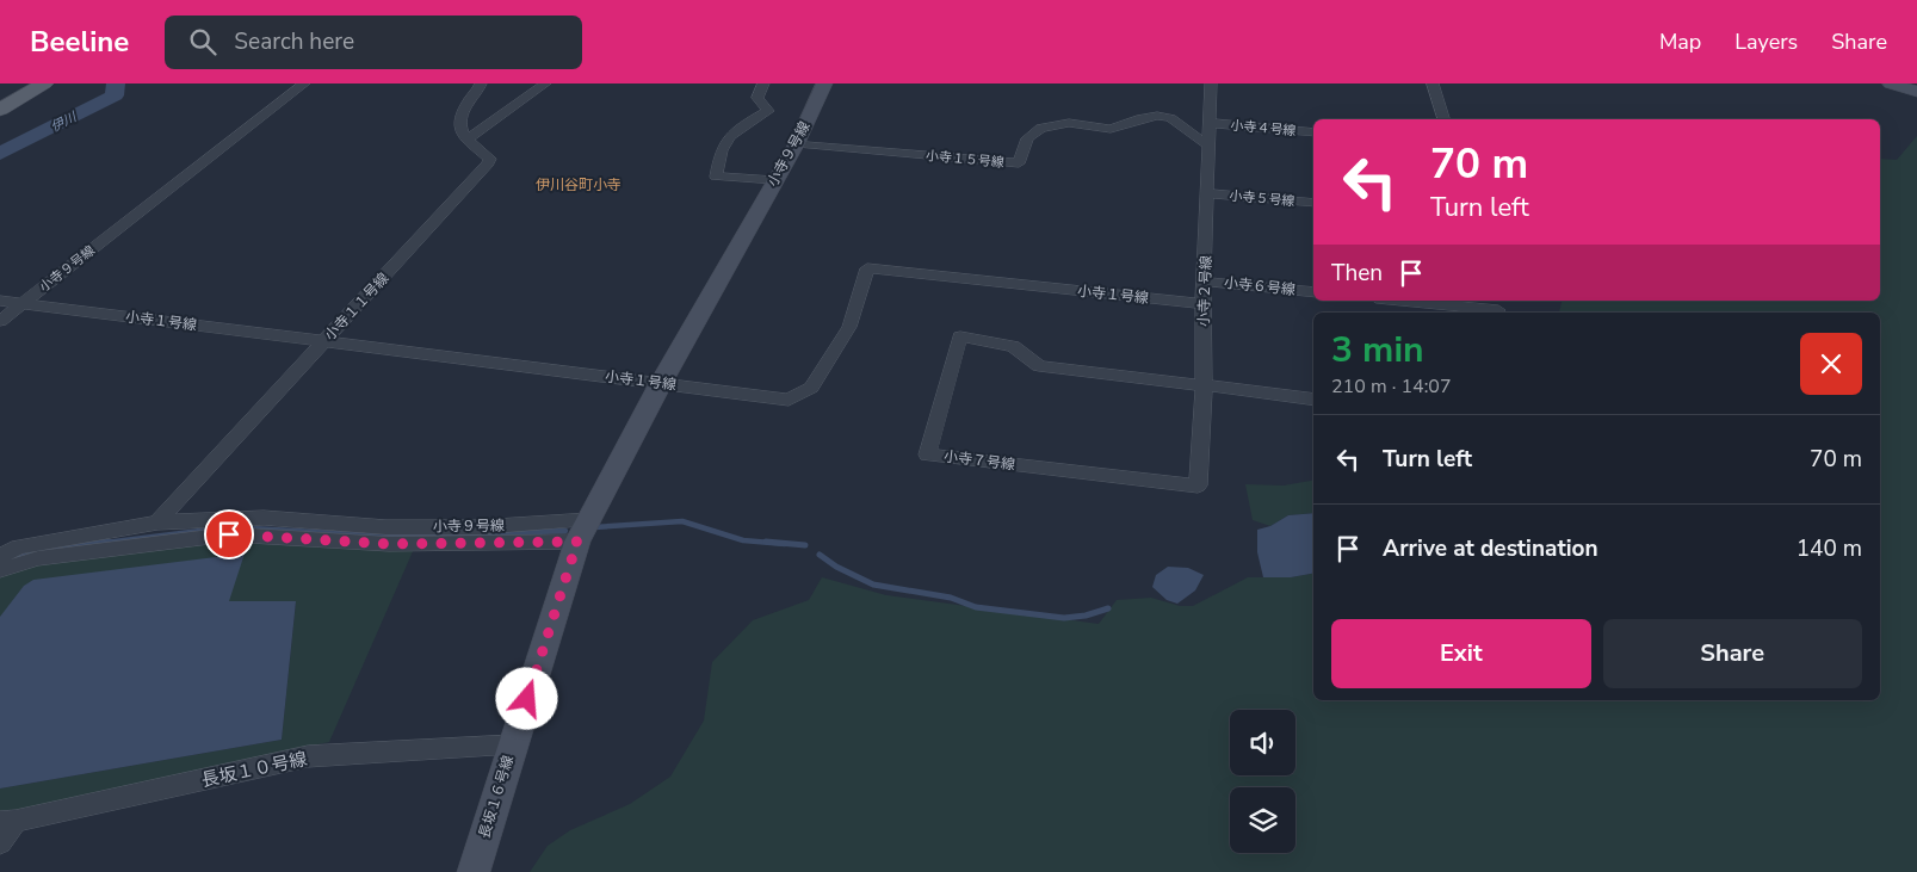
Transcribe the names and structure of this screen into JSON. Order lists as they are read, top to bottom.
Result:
{
  "streets": {
    "street": [
      "小寺４号線",
      "小寺９号線",
      "小寺１５号線",
      "小寺５号線",
      "小寺６号線",
      "小寺２号線",
      "小寺１号線",
      "小寺１１号線",
      "小寺７号線",
      "長坂１０号線",
      "長坂１６号線"
    ]
  },
  "crossings": [
    ["小寺４号線", "小寺２号線"],
    ["小寺９号線", "小寺１５号線"],
    ["小寺９号線", "小寺１号線"],
    ["小寺９号線", "長坂１６号線"],
    ["小寺１５号線", "小寺２号線"],
    ["小寺５号線", "小寺２号線"],
    ["小寺６号線", "小寺２号線"],
    ["小寺２号線", "小寺１号線"],
    ["小寺２号線", "小寺７号線"],
    ["小寺１号線", "小寺１１号線"],
    ["長坂１０号線", "長坂１６号線"]
  ],
  "districts": ["伊川谷町小寺"],
  "water": ["伊川"],
  "page": {
    "header": "Beeline",
    "search": "Search here",
    "nav": ["Map", "Layers", "Share"],
    "turn": ["70 m", "Turn left"],
    "then": "Then",
    "heading": ["3 min", "210 m · 14:07"],
    "list": [
      {
        "name": "Turn left",
        "value": "70 m"
      },
      {
        "name": "Arrive at destination",
        "value": "140 m"
      }
    ],
    "buttons": ["Exit", "Share"]
  }
}
